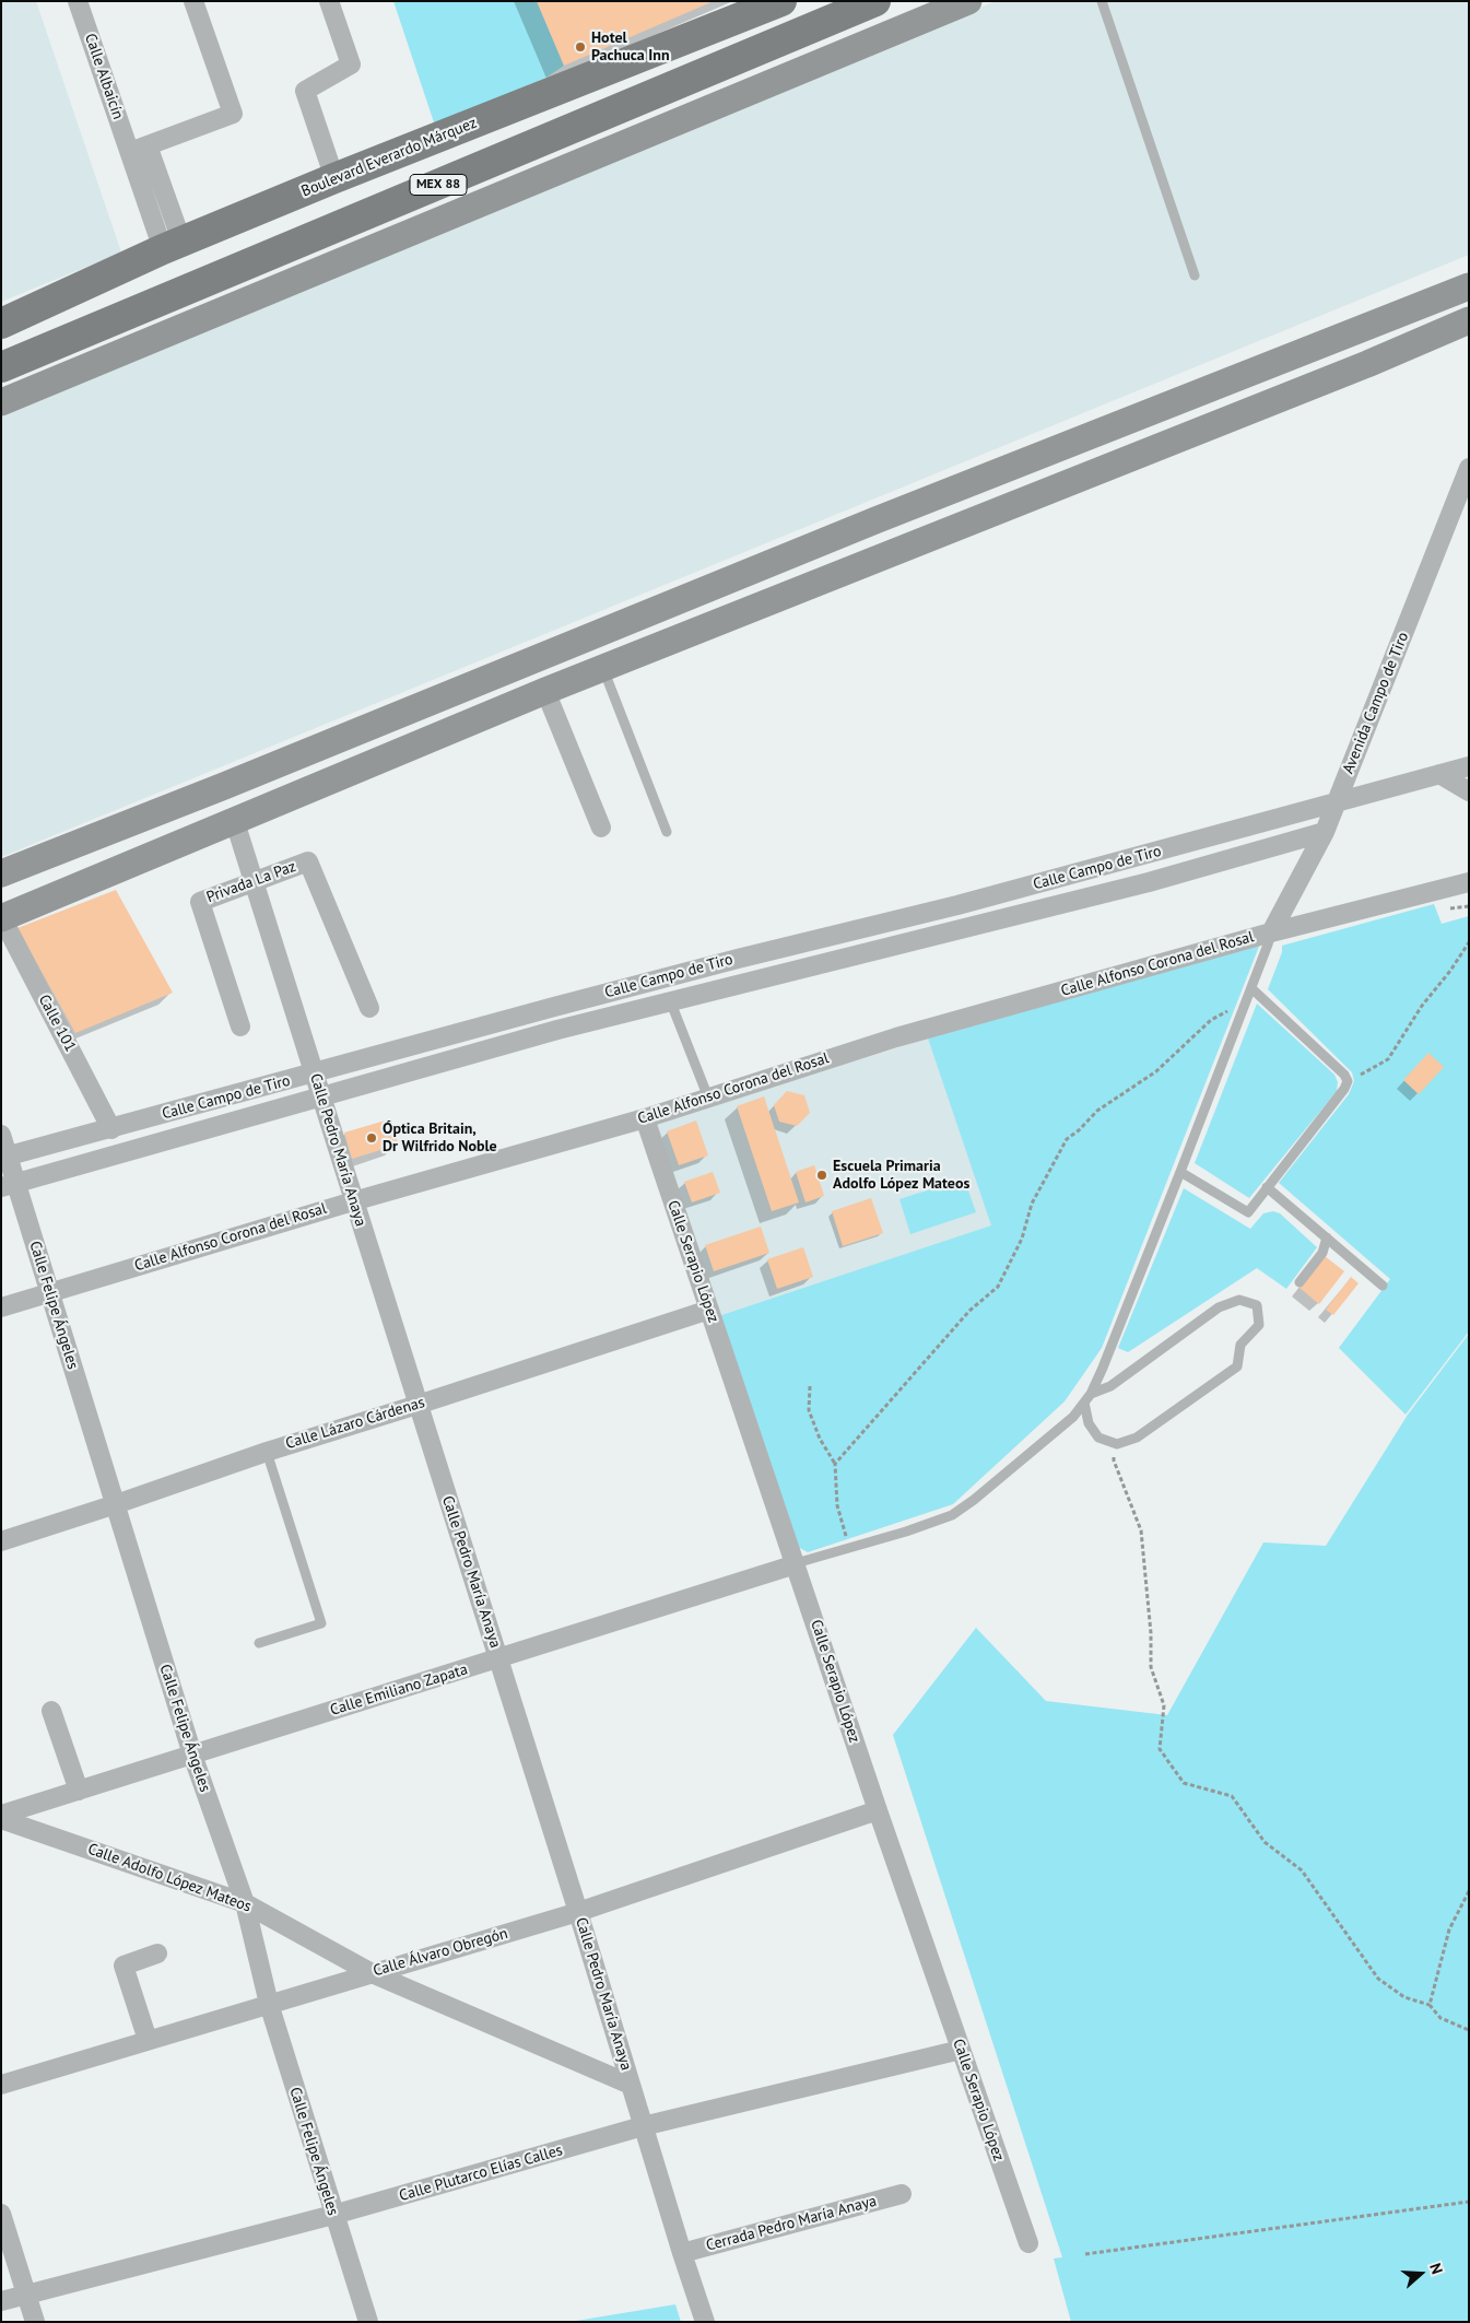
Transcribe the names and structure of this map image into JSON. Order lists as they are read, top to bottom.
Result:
{
  "streets": {
    "main road": ["Boulevard Everardo Márquez", "MEX 88"],
    "street": [
      "Calle Albaicín",
      "Avenida Campo de Tiro",
      "Calle Campo de Tiro",
      "Privada La Paz",
      "Calle Alfonso Corona del Rosal",
      "Calle 101",
      "Calle Pedro María Anaya",
      "Calle Serapio López",
      "Calle Felipe Ángeles",
      "Calle Lázaro Cárdenas",
      "Calle Emiliano Zapata",
      "Calle Adolfo López Mateos",
      "Calle Álvaro Obregón",
      "Calle Plutarco Elías Calles",
      "Cerrada Pedro María Anaya"
    ]
  },
  "crossings": [
    ["Calle Albaicín", "Boulevard Everardo Márquez"],
    ["Avenida Campo de Tiro", "Calle Campo de Tiro"],
    ["Avenida Campo de Tiro", "Calle Alfonso Corona del Rosal"],
    ["Calle Campo de Tiro", "Calle 101"],
    ["Calle Campo de Tiro", "Calle Pedro María Anaya"],
    ["Calle Campo de Tiro", "Calle Felipe Ángeles"],
    ["Privada La Paz", "Calle Pedro María Anaya"],
    ["Calle Alfonso Corona del Rosal", "Calle Pedro María Anaya"],
    ["Calle Alfonso Corona del Rosal", "Calle Serapio López"],
    ["Calle Alfonso Corona del Rosal", "Calle Felipe Ángeles"],
    ["Calle Pedro María Anaya", "Calle Lázaro Cárdenas"],
    ["Calle Pedro María Anaya", "Calle Emiliano Zapata"],
    ["Calle Pedro María Anaya", "Calle Adolfo López Mateos"],
    ["Calle Pedro María Anaya", "Calle Álvaro Obregón"],
    ["Calle Pedro María Anaya", "Calle Plutarco Elías Calles"],
    ["Calle Pedro María Anaya", "Cerrada Pedro María Anaya"],
    ["Calle Serapio López", "Calle Lázaro Cárdenas"],
    ["Calle Serapio López", "Calle Emiliano Zapata"],
    ["Calle Serapio López", "Calle Álvaro Obregón"],
    ["Calle Serapio López", "Calle Plutarco Elías Calles"],
    ["Calle Felipe Ángeles", "Calle Lázaro Cárdenas"],
    ["Calle Felipe Ángeles", "Calle Emiliano Zapata"],
    ["Calle Felipe Ángeles", "Calle Adolfo López Mateos"],
    ["Calle Felipe Ángeles", "Calle Álvaro Obregón"],
    ["Calle Felipe Ángeles", "Calle Plutarco Elías Calles"],
    ["Calle Emiliano Zapata", "Calle Adolfo López Mateos"],
    ["Calle Adolfo López Mateos", "Calle Álvaro Obregón"]
  ],
  "places": ["Hotel Pachuca Inn", "Óptica Britain, Dr Wilfrido Noble", "Escuela Primaria Adolfo López Mateos"],
  "north": "right"
}
